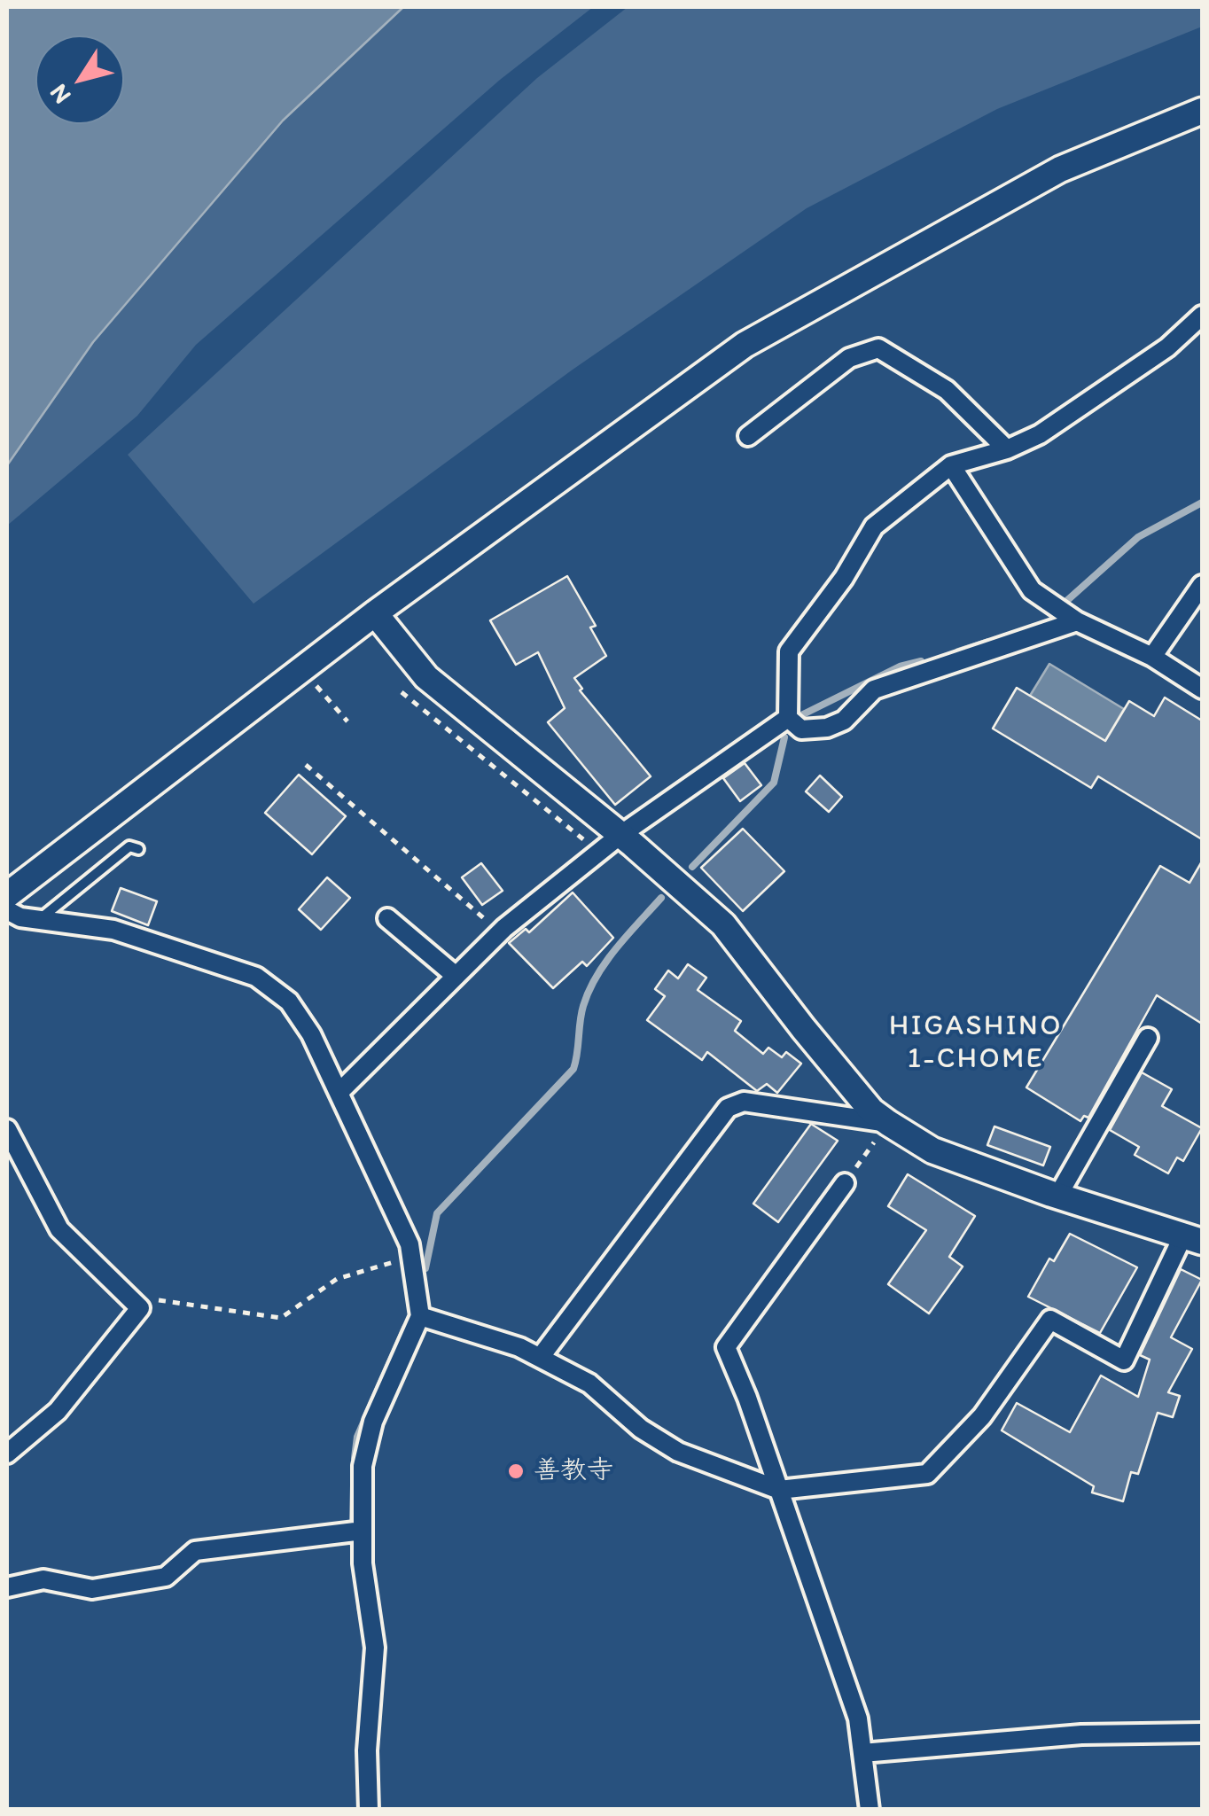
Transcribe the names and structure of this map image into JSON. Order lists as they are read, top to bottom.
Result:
{
  "districts": ["HIGASHINO 1-CHOME"],
  "places": ["善教寺"],
  "north": "bottom left"
}
